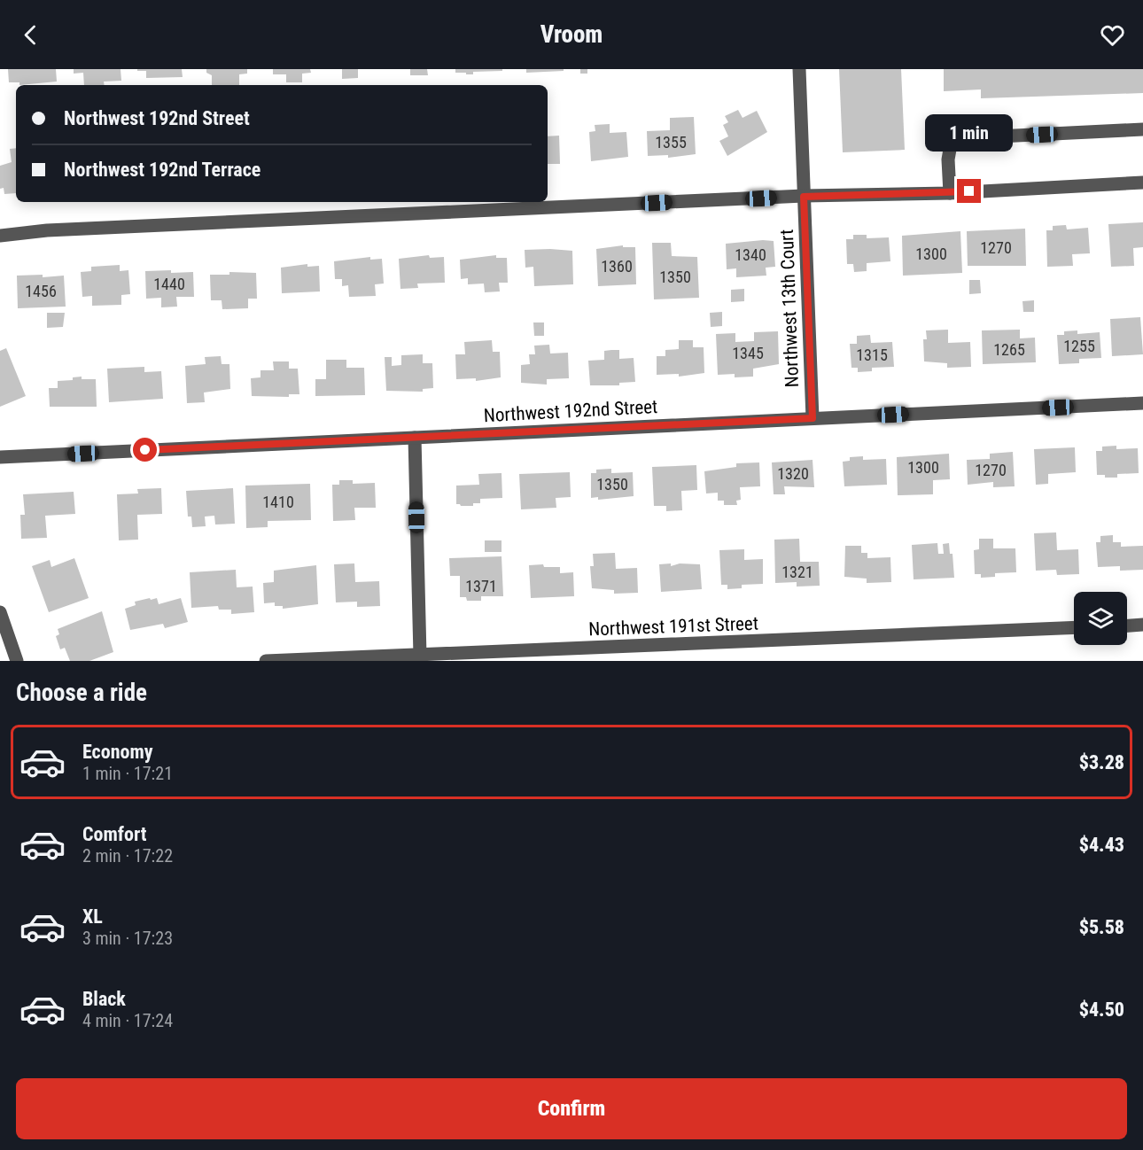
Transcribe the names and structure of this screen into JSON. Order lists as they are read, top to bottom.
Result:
{
  "streets": {
    "street": ["Northwest 13th Court", "Northwest 192nd Street", "Northwest 191st Street"]
  },
  "crossings": [
    ["Northwest 13th Court", "Northwest 192nd Street"]
  ],
  "house_numbers": [
    "1355",
    "1270",
    "1300",
    "1340",
    "1360",
    "1350",
    "1440",
    "1456",
    "1255",
    "1265",
    "1345",
    "1315",
    "1300",
    "1270",
    "1320",
    "1350",
    "1410",
    "1321",
    "1371"
  ],
  "page": {
    "header": "Vroom",
    "banner": ["Northwest 192nd Street", "Northwest 192nd Terrace"],
    "bubble": "1 min",
    "heading": "Choose a ride",
    "list": [
      {
        "name": "Economy",
        "note": "1 min · 17:21",
        "value": "$3.28"
      },
      {
        "name": "Comfort",
        "note": "2 min · 17:22",
        "value": "$4.43"
      },
      {
        "name": "XL",
        "note": "3 min · 17:23",
        "value": "$5.58"
      },
      {
        "name": "Black",
        "note": "4 min · 17:24",
        "value": "$4.50"
      }
    ],
    "buttons": "Confirm"
  }
}
